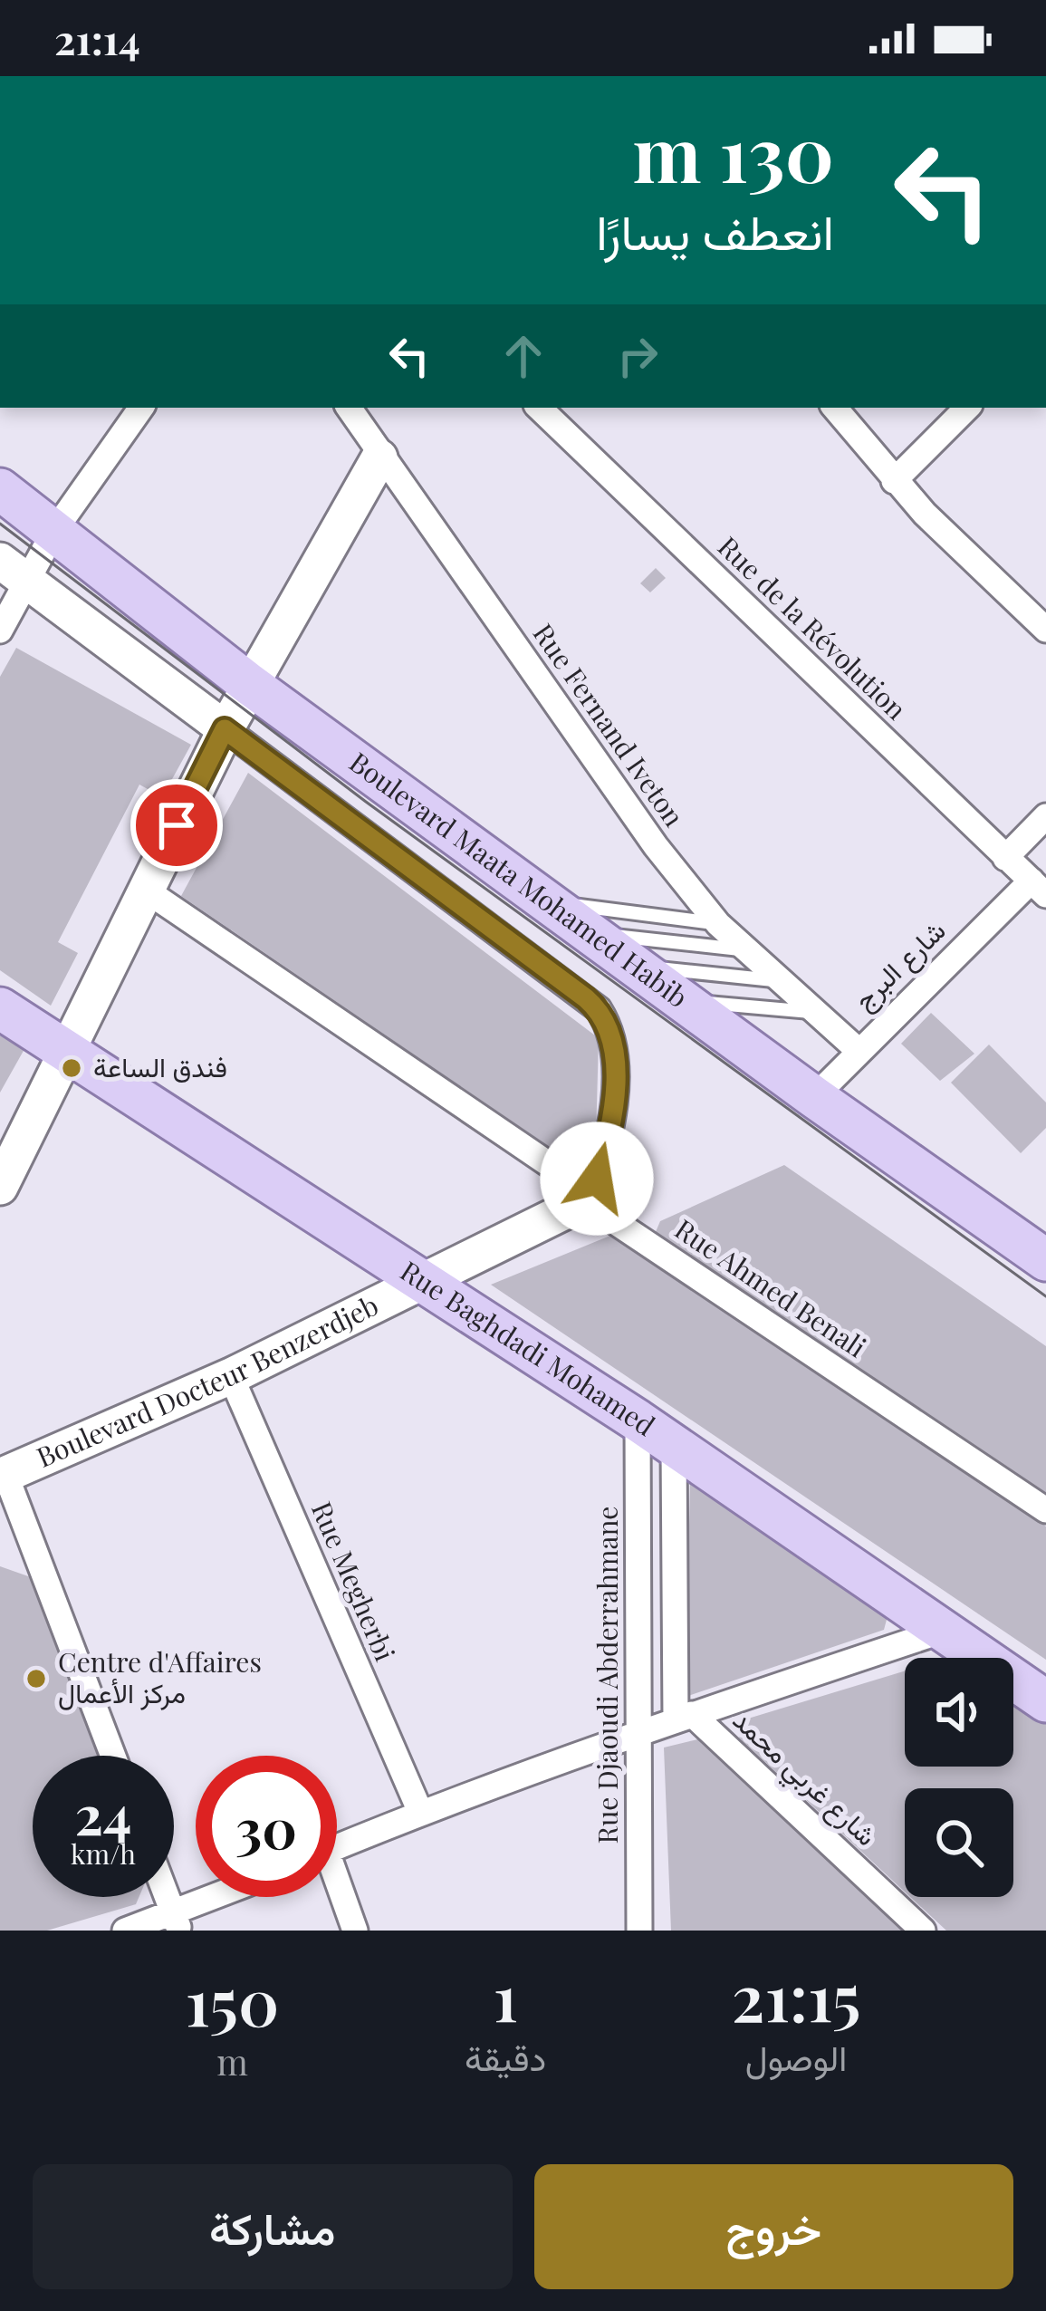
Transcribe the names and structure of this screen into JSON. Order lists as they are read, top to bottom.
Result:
{
  "streets": {
    "main road": ["Boulevard Maata Mohamed Habib", "Rue Baghdadi Mohamed"],
    "street": [
      "Rue de la Révolution",
      "Rue Fernand Iveton",
      "شارع البرج",
      "Rue Ahmed Benali",
      "Boulevard Docteur Benzerdjeb",
      "Rue Megherbi",
      "Rue Djaoudi Abderrahmane",
      "شارع غربي محمد"
    ]
  },
  "crossings": [
    ["Rue de la Révolution", "شارع البرج"],
    ["Rue Fernand Iveton", "شارع البرج"],
    ["Boulevard Maata Mohamed Habib", "شارع البرج"],
    ["Rue Ahmed Benali", "Boulevard Docteur Benzerdjeb"],
    ["Rue Baghdadi Mohamed", "Boulevard Docteur Benzerdjeb"],
    ["Rue Baghdadi Mohamed", "Rue Djaoudi Abderrahmane"],
    ["Boulevard Docteur Benzerdjeb", "Rue Megherbi"]
  ],
  "places": ["فندق الساعة", "Centre d'Affaires مركز الأعمال"],
  "page": {
    "status": "21:14",
    "turn": ["130 m", "انعطف يسارًا"],
    "speed": "24 km/h",
    "limit": "30",
    "eta": [
      "21:15",
      "الوصول",
      "1",
      "دقيقة",
      "150",
      "m"
    ],
    "buttons": ["خروج", "مشاركة"]
  }
}
